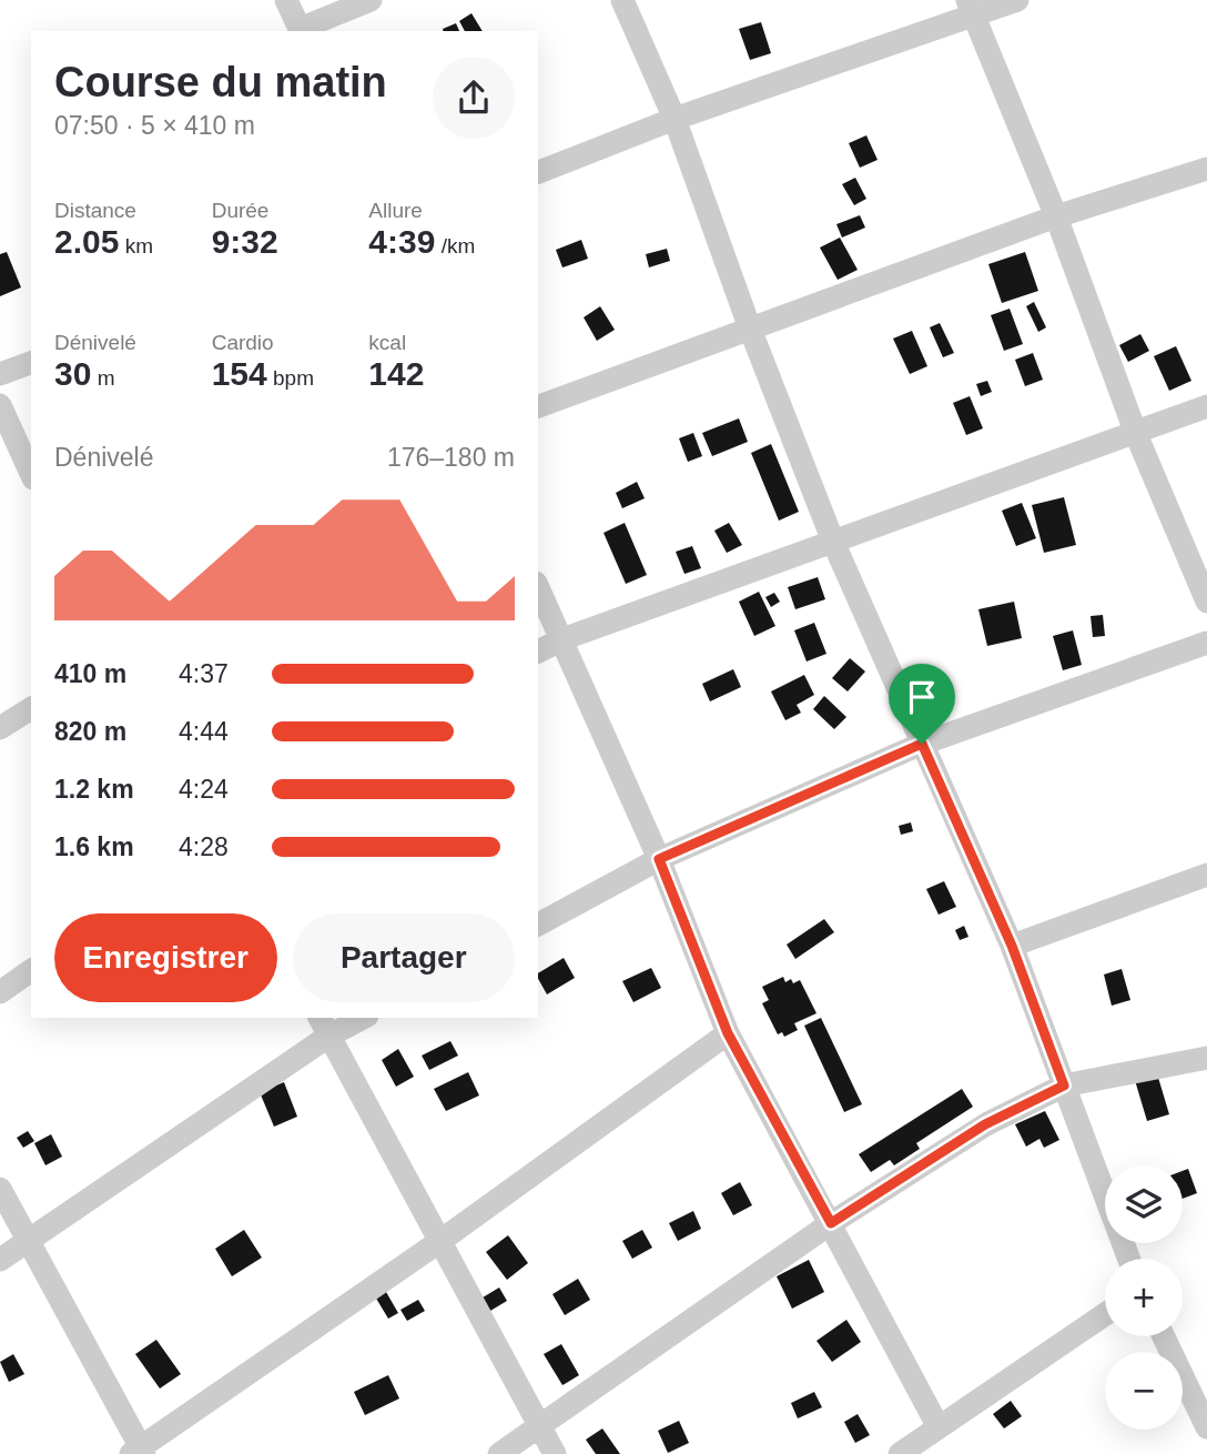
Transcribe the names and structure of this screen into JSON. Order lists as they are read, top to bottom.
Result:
{
  "page": {
    "heading": ["Course du matin", "07:50 · 5 × 410 m"],
    "stats": [
      ["Distance", "2.05 km"],
      ["Durée", "9:32"],
      ["Allure", "4:39 /km"],
      ["Dénivelé", "30 m"],
      ["Cardio", "154 bpm"],
      ["kcal", "142"]
    ],
    "chart": ["Dénivelé", "176–180 m"],
    "list": [
      {
        "name": "410 m",
        "note": "4:37"
      },
      {
        "name": "820 m",
        "note": "4:44"
      },
      {
        "name": "1.2 km",
        "note": "4:24"
      },
      {
        "name": "1.6 km",
        "note": "4:28"
      }
    ],
    "buttons": ["Enregistrer", "Partager"],
    "map_buttons": ["+", "−"]
  }
}
